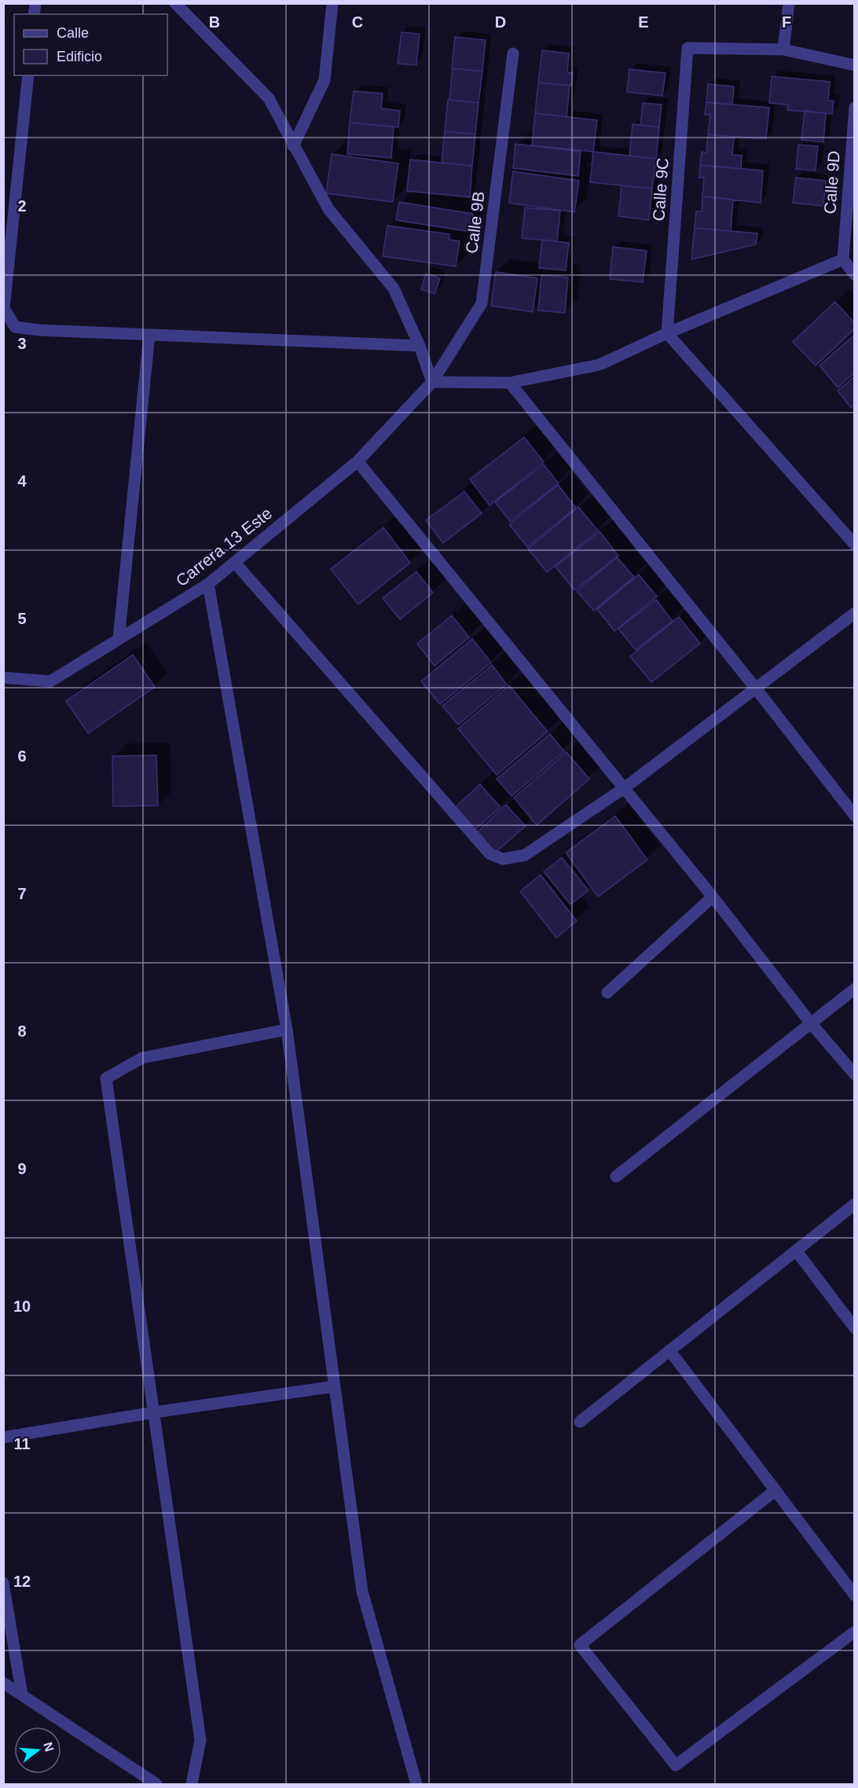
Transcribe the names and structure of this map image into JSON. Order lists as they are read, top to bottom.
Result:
{
  "streets": {
    "street": [
      "Calle 9D",
      "Calle 9C",
      "Calle 9B",
      "Carrera 13 Este"
    ]
  },
  "crossings": [
    ["Calle 9B", "Carrera 13 Este"]
  ],
  "legend": ["Calle", "Edificio"],
  "north": "right",
  "grid": {
    "columns": [
      "B",
      "C",
      "D",
      "E",
      "F"
    ],
    "rows": [
      "2",
      "3",
      "4",
      "5",
      "6",
      "7",
      "8",
      "9",
      "10",
      "11",
      "12"
    ]
  }
}
